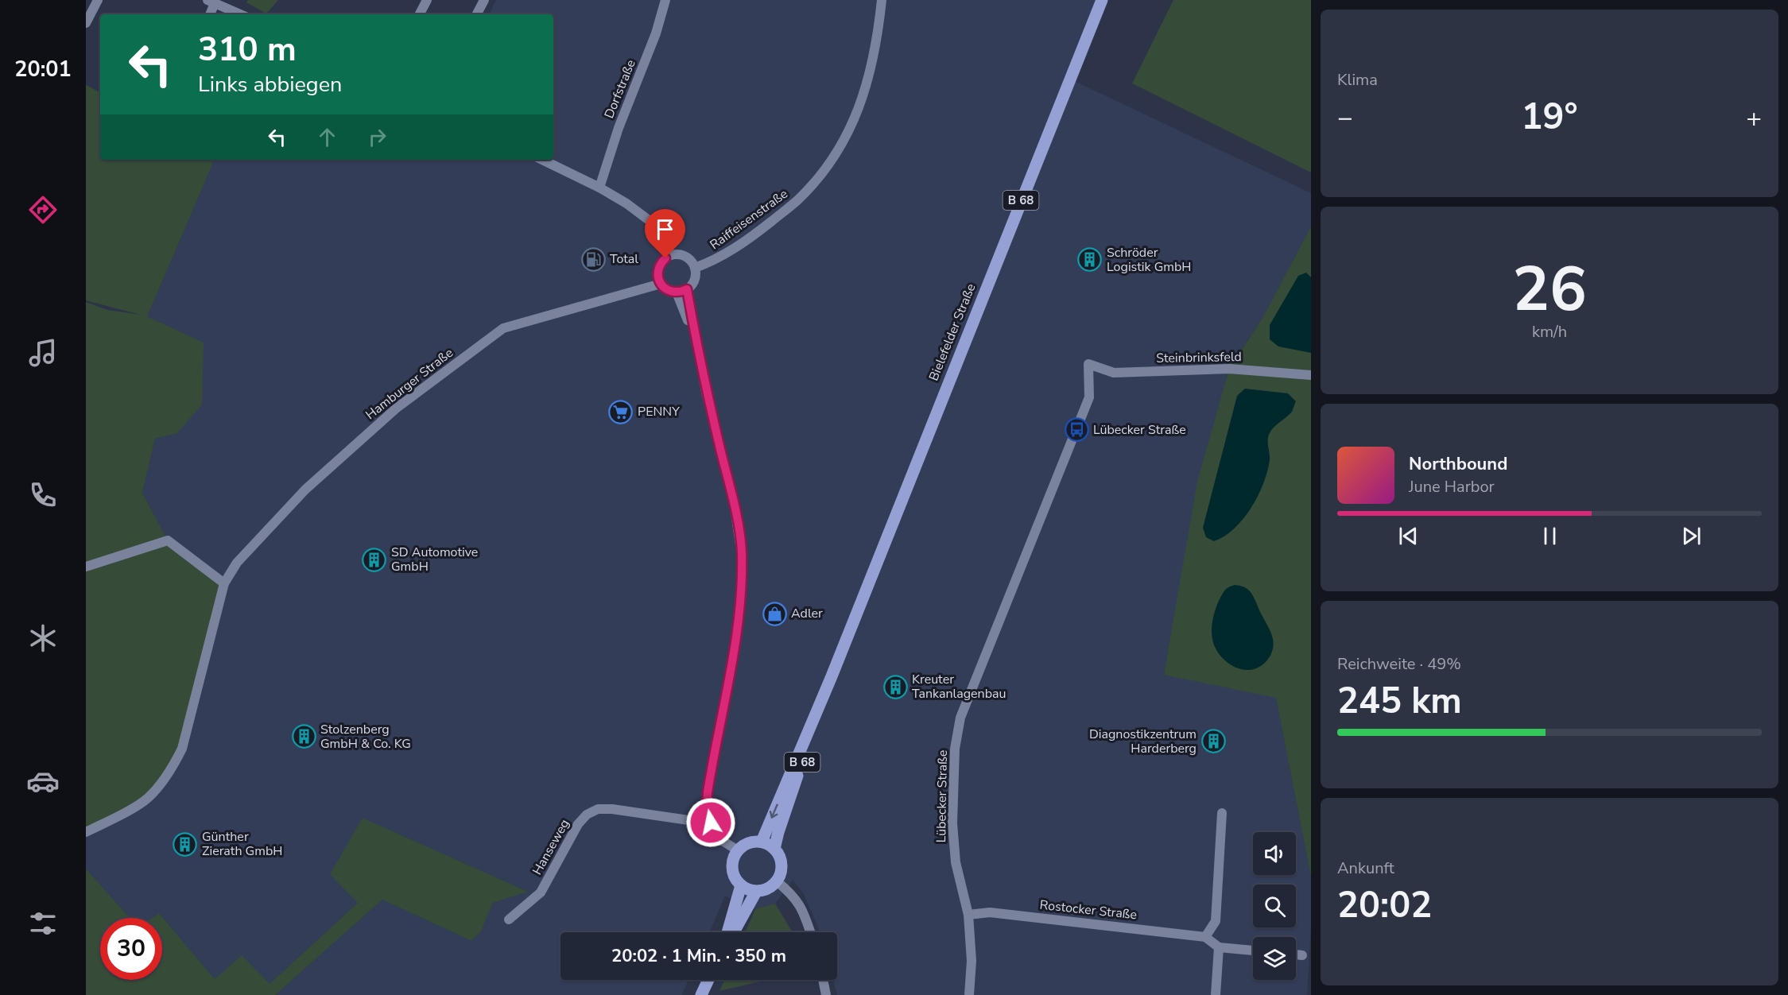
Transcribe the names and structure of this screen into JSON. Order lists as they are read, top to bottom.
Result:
{
  "streets": {
    "main road": ["B 68", "Bielefelder Straße"],
    "street": [
      "Dorfstraße",
      "Raiffeisenstraße",
      "Steinbrinksfeld",
      "Hamburger Straße",
      "Lübecker Straße",
      "Hanseweg",
      "Rostocker Straße"
    ]
  },
  "crossings": [
    ["Raiffeisenstraße", "Hamburger Straße"],
    ["Steinbrinksfeld", "Lübecker Straße"],
    ["Lübecker Straße", "Rostocker Straße"]
  ],
  "places": {
    "fuel station": ["Total"],
    "building": [
      "Schröder Logistik GmbH",
      "SD Automotive GmbH",
      "Kreuter Tankanlagenbau",
      "Stolzenberg GmbH & Co. KG",
      "Diagnostikzentrum Harderberg",
      "Günther Zierath GmbH"
    ],
    "supermarket": ["PENNY"],
    "bus stop": ["Lübecker Straße"],
    "shop": ["Adler"]
  },
  "page": {
    "tabs": "20:01",
    "tile": [
      "Klima",
      ["26", "km/h"],
      ["Reichweite · 49%", "245 km"],
      ["Ankunft", "20:02"]
    ],
    "turn": ["310 m", "Links abbiegen"],
    "heat": ["−", "19°", "+"],
    "song": ["Northbound", "June Harbor"],
    "limit": "30",
    "trip": "20:02 · 1 Min. · 350 m"
  }
}
